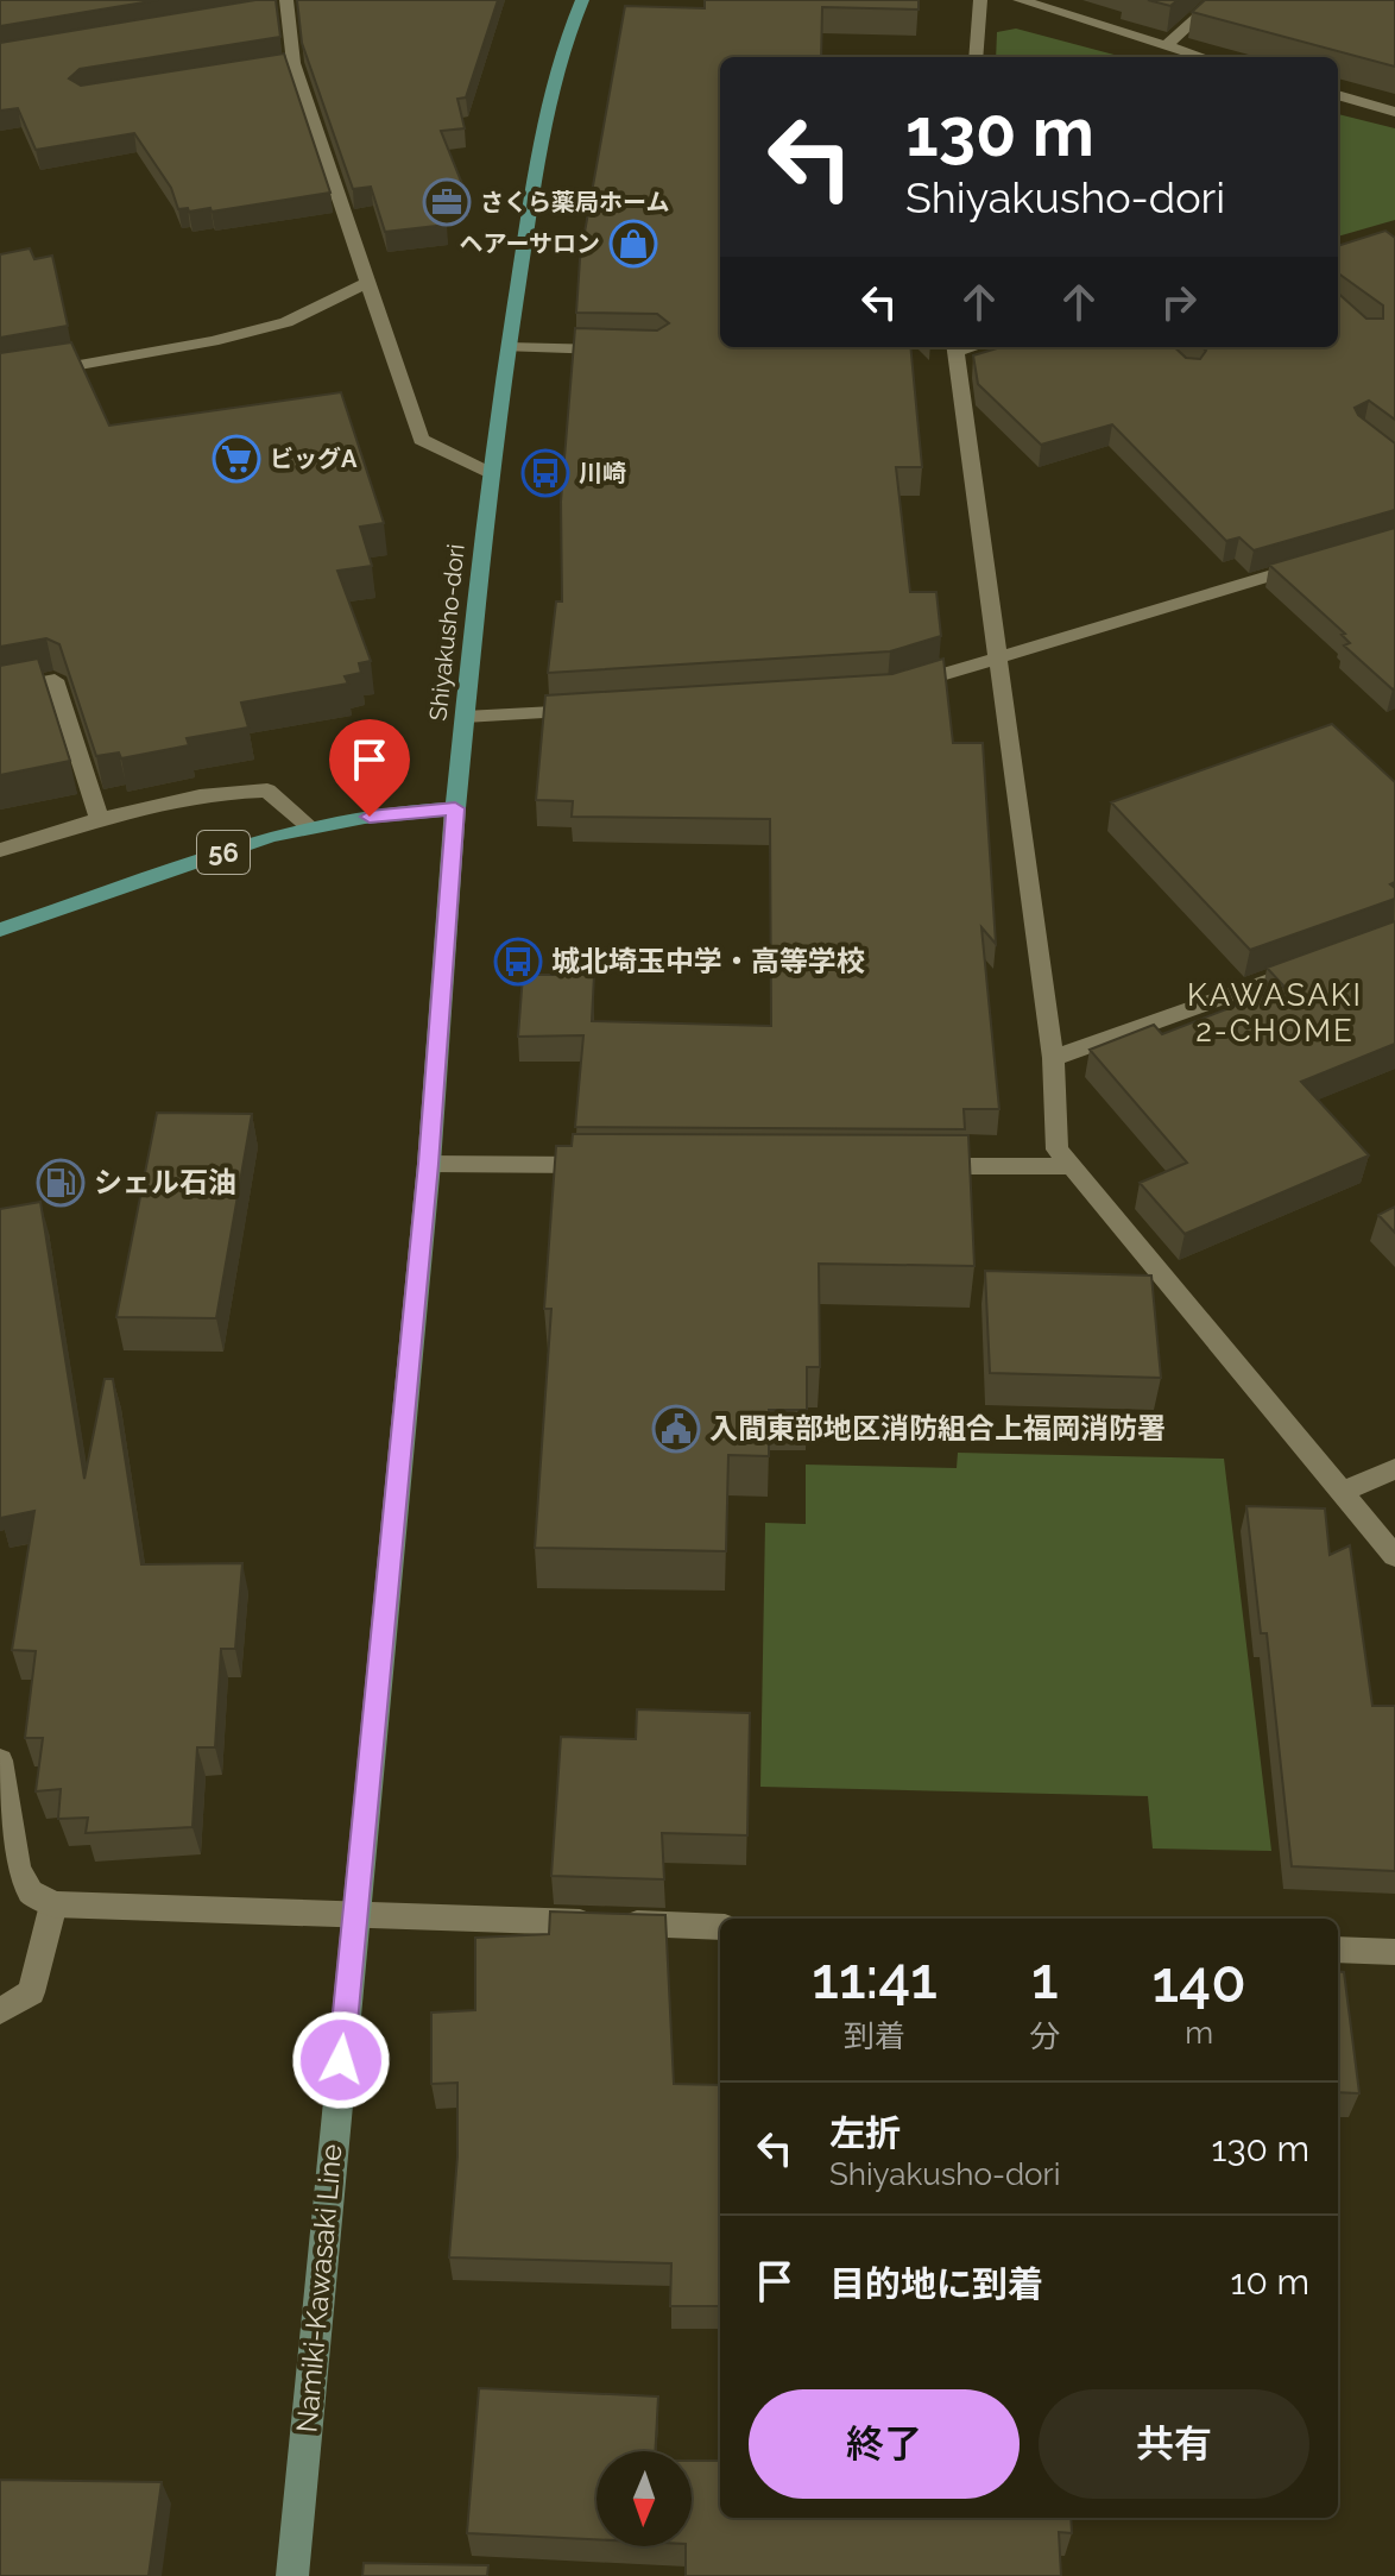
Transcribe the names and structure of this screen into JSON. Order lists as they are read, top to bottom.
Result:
{
  "streets": {
    "main road": ["Shiyakusho-dori", "56", "Namiki-Kawasaki Line"]
  },
  "crossings": [
    ["Shiyakusho-dori", "56"],
    ["Shiyakusho-dori", "Namiki-Kawasaki Line"],
    ["56", "Namiki-Kawasaki Line"]
  ],
  "districts": ["KAWASAKI 2-CHOME"],
  "places": {
    "office": ["さくら薬局ホーム"],
    "shop": ["ヘアーサロン"],
    "supermarket": ["ビッグA"],
    "bus stop": ["川崎", "城北埼玉中学・高等学校"],
    "fuel station": ["シェル石油"],
    "public building": ["入間東部地区消防組合上福岡消防署"]
  },
  "north": "bottom",
  "page": {
    "turn": ["130 m", "Shiyakusho-dori"],
    "eta": [
      "11:41",
      "到着",
      "1",
      "分",
      "140",
      "m"
    ],
    "list": [
      {
        "name": "左折",
        "note": "Shiyakusho-dori",
        "value": "130 m"
      },
      {
        "name": "目的地に到着",
        "value": "10 m"
      }
    ],
    "buttons": ["終了", "共有"]
  }
}
